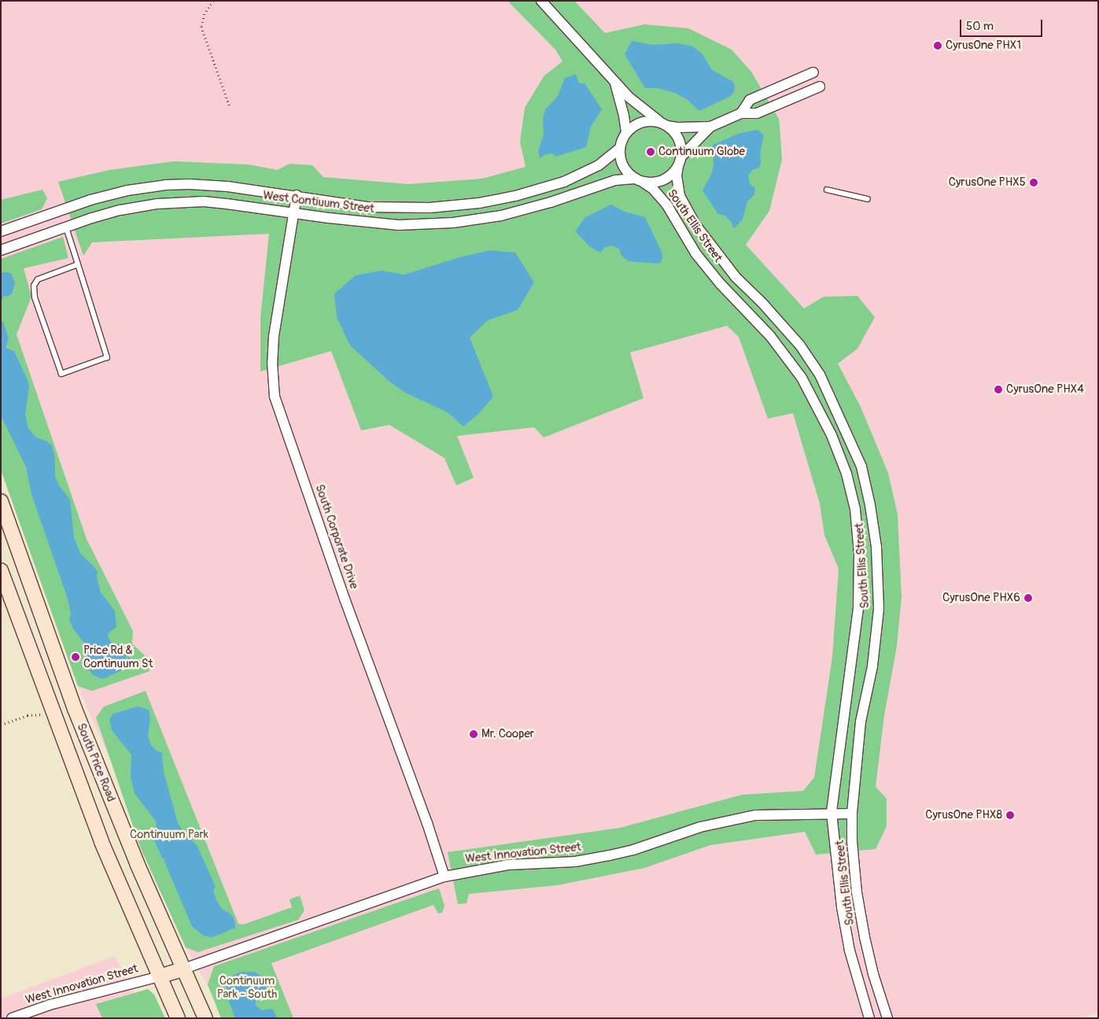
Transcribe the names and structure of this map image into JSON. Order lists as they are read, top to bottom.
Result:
{
  "streets": {
    "main road": ["South Price Road"],
    "street": [
      "West Contiuum Street",
      "South Ellis Street",
      "South Corporate Drive",
      "West Innovation Street"
    ]
  },
  "crossings": [
    ["West Contiuum Street", "South Ellis Street"],
    ["West Contiuum Street", "South Corporate Drive"],
    ["South Ellis Street", "West Innovation Street"],
    ["South Corporate Drive", "West Innovation Street"],
    ["South Price Road", "West Innovation Street"]
  ],
  "parks": ["Continuum Park", "Continuum Park - South"],
  "places": [
    "CyrusOne PHX1",
    "Continuum Globe",
    "CyrusOne PHX5",
    "CyrusOne PHX4",
    "CyrusOne PHX6",
    "Price Rd & Continuum St",
    "Mr. Cooper",
    "CyrusOne PHX8"
  ],
  "scale_bar": "50 m"
}
